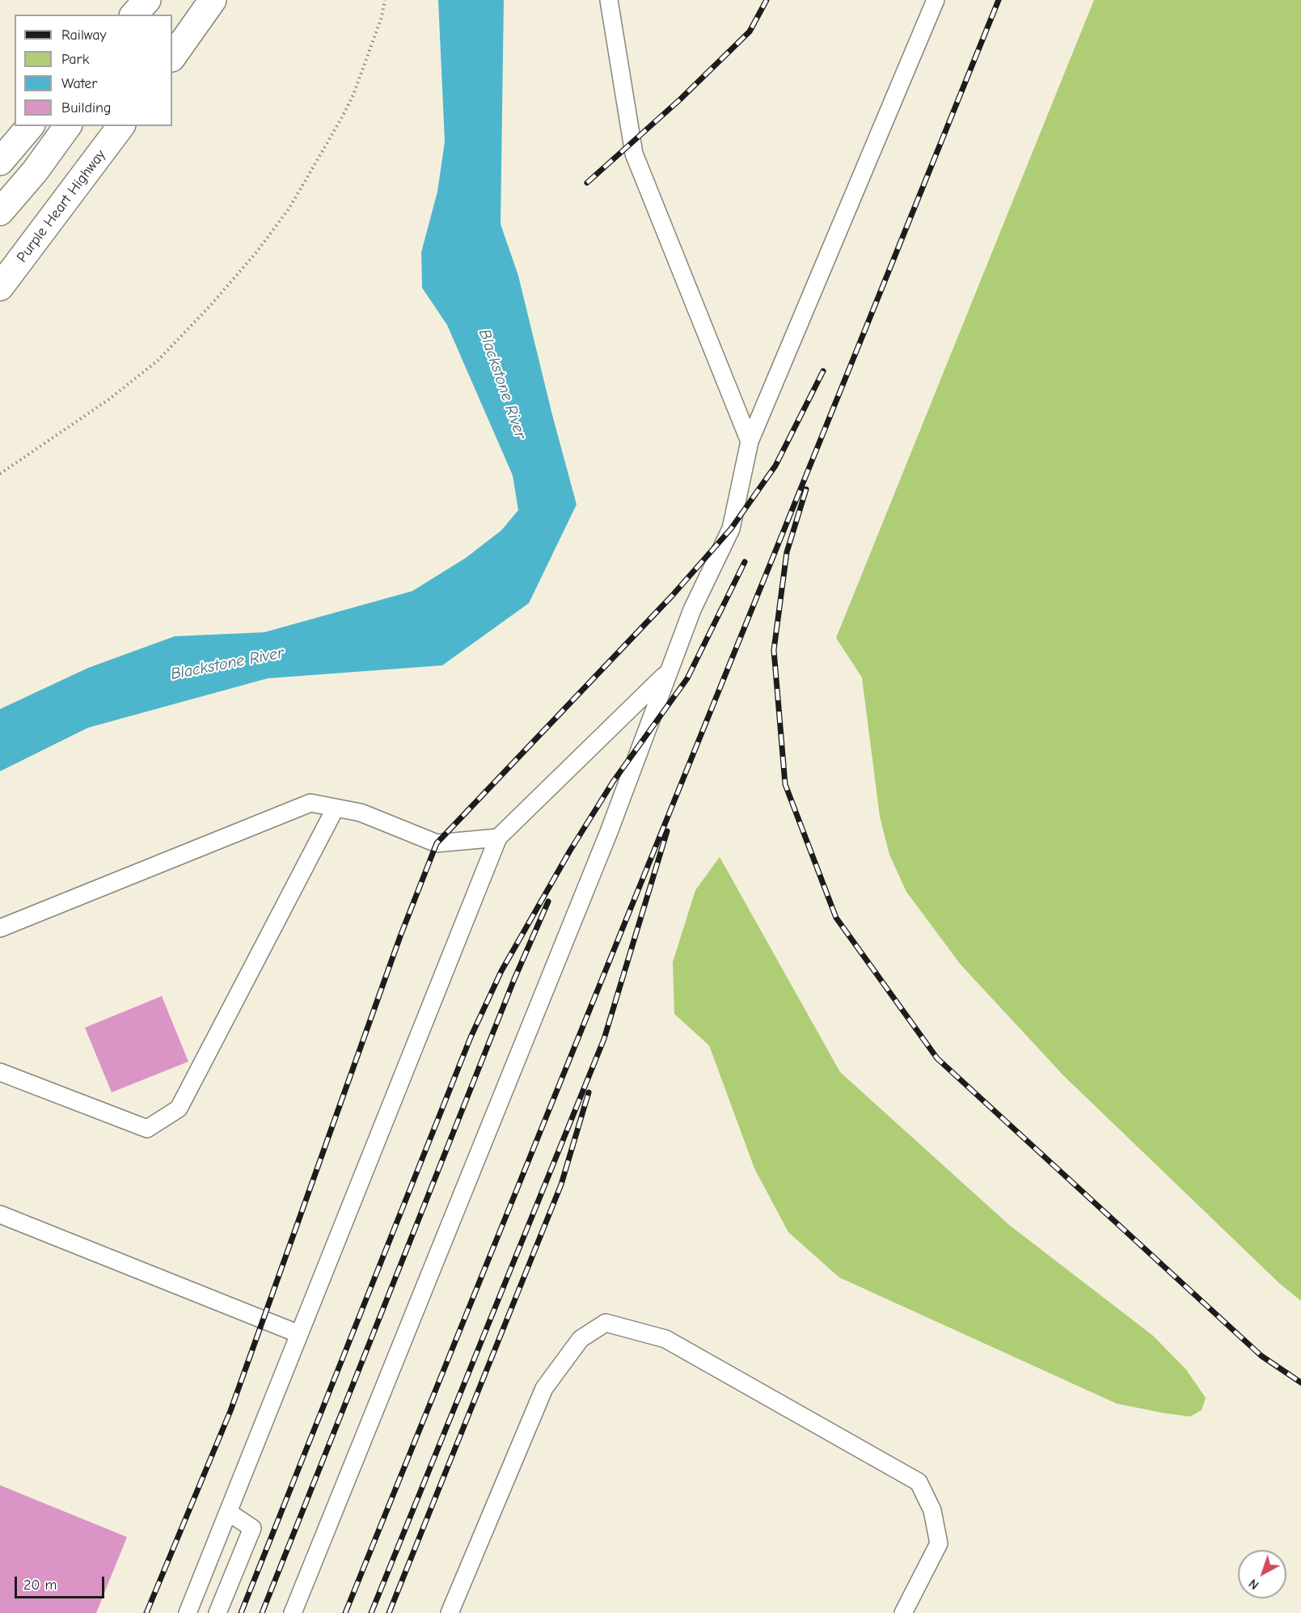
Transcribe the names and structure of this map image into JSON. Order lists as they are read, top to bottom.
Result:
{
  "streets": {
    "highway": ["Purple Heart Highway"]
  },
  "water": ["Blackstone River"],
  "legend": [
    "Railway",
    "Park",
    "Water",
    "Building"
  ],
  "scale_bar": "20 m",
  "north": "bottom left"
}
